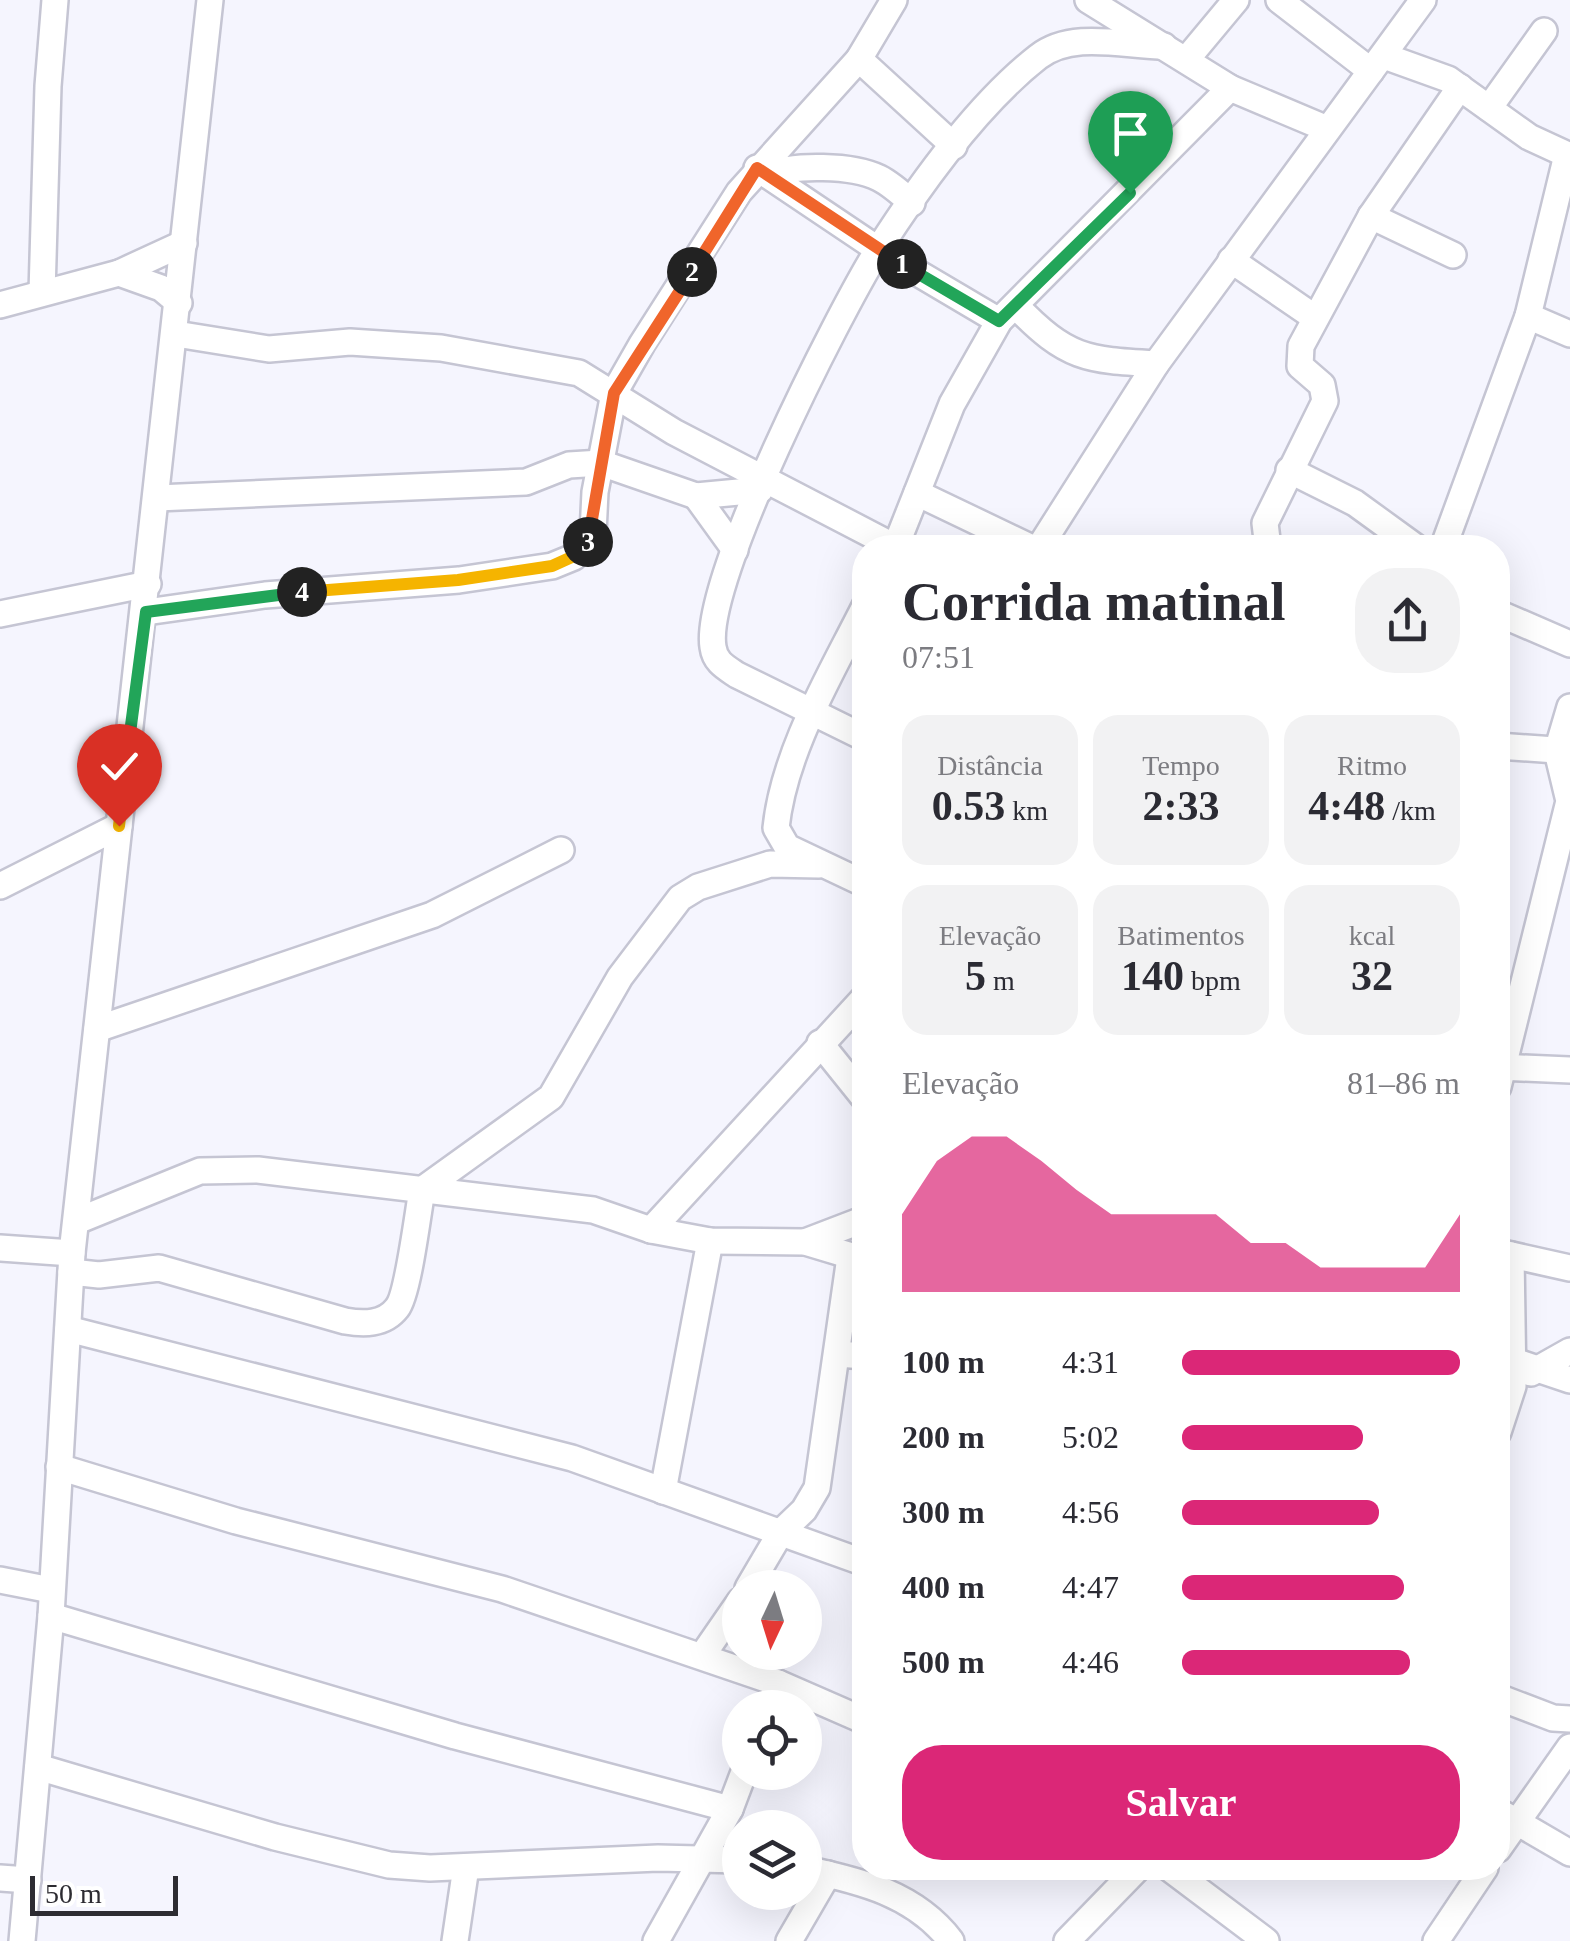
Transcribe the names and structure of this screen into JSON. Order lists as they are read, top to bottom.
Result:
{
  "scale_bar": "50 m",
  "north": "bottom",
  "page": {
    "pins": [
      "1",
      "2",
      "3",
      "4"
    ],
    "heading": ["Corrida matinal", "07:51"],
    "stats": [
      ["Distância", "0.53 km"],
      ["Tempo", "2:33"],
      ["Ritmo", "4:48 /km"],
      ["Elevação", "5 m"],
      ["Batimentos", "140 bpm"],
      ["kcal", "32"]
    ],
    "chart": ["Elevação", "81–86 m"],
    "list": [
      {
        "name": "100 m",
        "note": "4:31"
      },
      {
        "name": "200 m",
        "note": "5:02"
      },
      {
        "name": "300 m",
        "note": "4:56"
      },
      {
        "name": "400 m",
        "note": "4:47"
      },
      {
        "name": "500 m",
        "note": "4:46"
      }
    ],
    "buttons": "Salvar",
    "scale": "50 m"
  }
}
